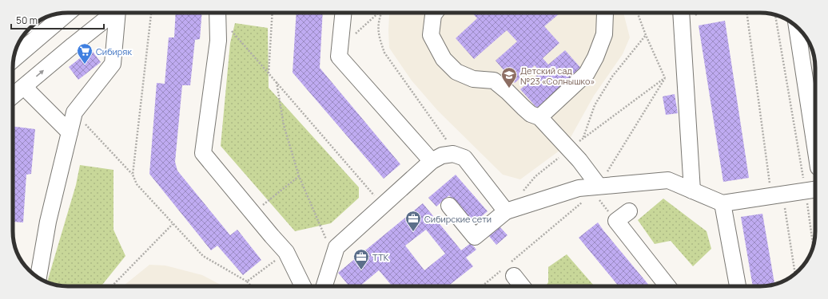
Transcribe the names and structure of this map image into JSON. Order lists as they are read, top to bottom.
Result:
{
  "places": {
    "supermarket": ["Сибиряк"],
    "school or university": ["Детский сад №23 «Солнышко»"],
    "office": ["Сибирские сети", "ТТК"]
  },
  "scale_bar": "50 m"
}
